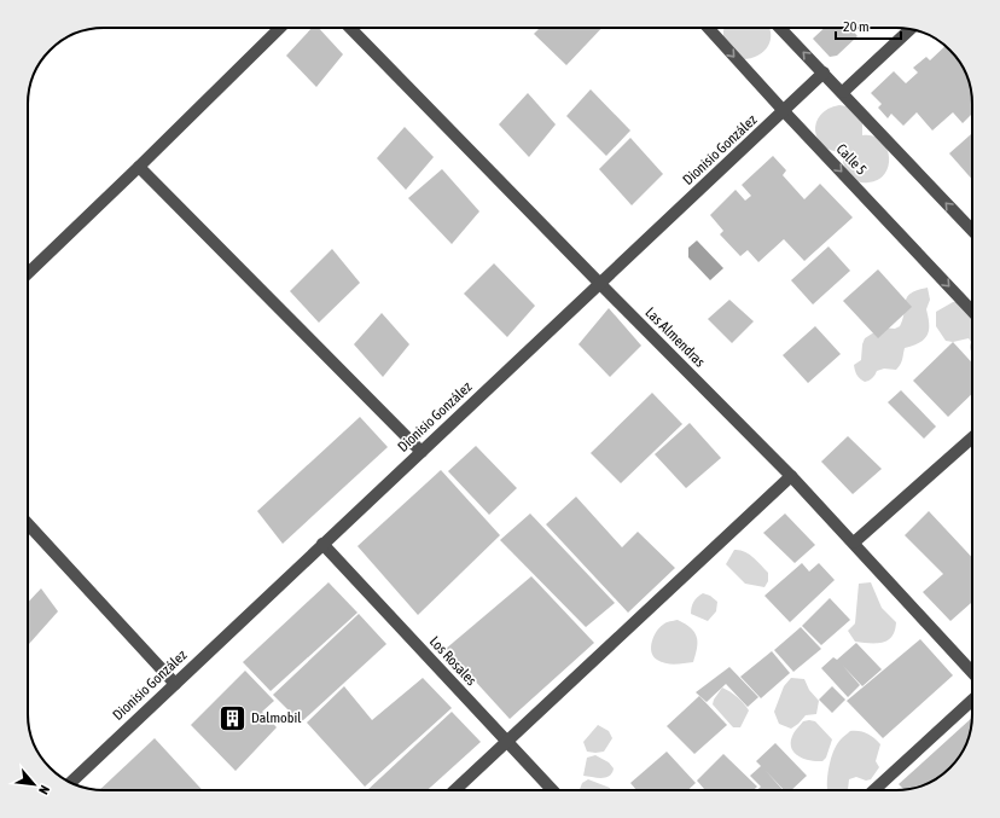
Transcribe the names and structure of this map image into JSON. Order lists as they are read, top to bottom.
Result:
{
  "streets": {
    "street": [
      "Dionisio González",
      "Calle 5",
      "Las Almendras",
      "Los Rosales"
    ]
  },
  "crossings": [
    ["Dionisio González", "Calle 5"],
    ["Dionisio González", "Las Almendras"],
    ["Dionisio González", "Los Rosales"]
  ],
  "places": {
    "building": ["Dalmobil"]
  },
  "scale_bar": "20 m",
  "north": "bottom right"
}
